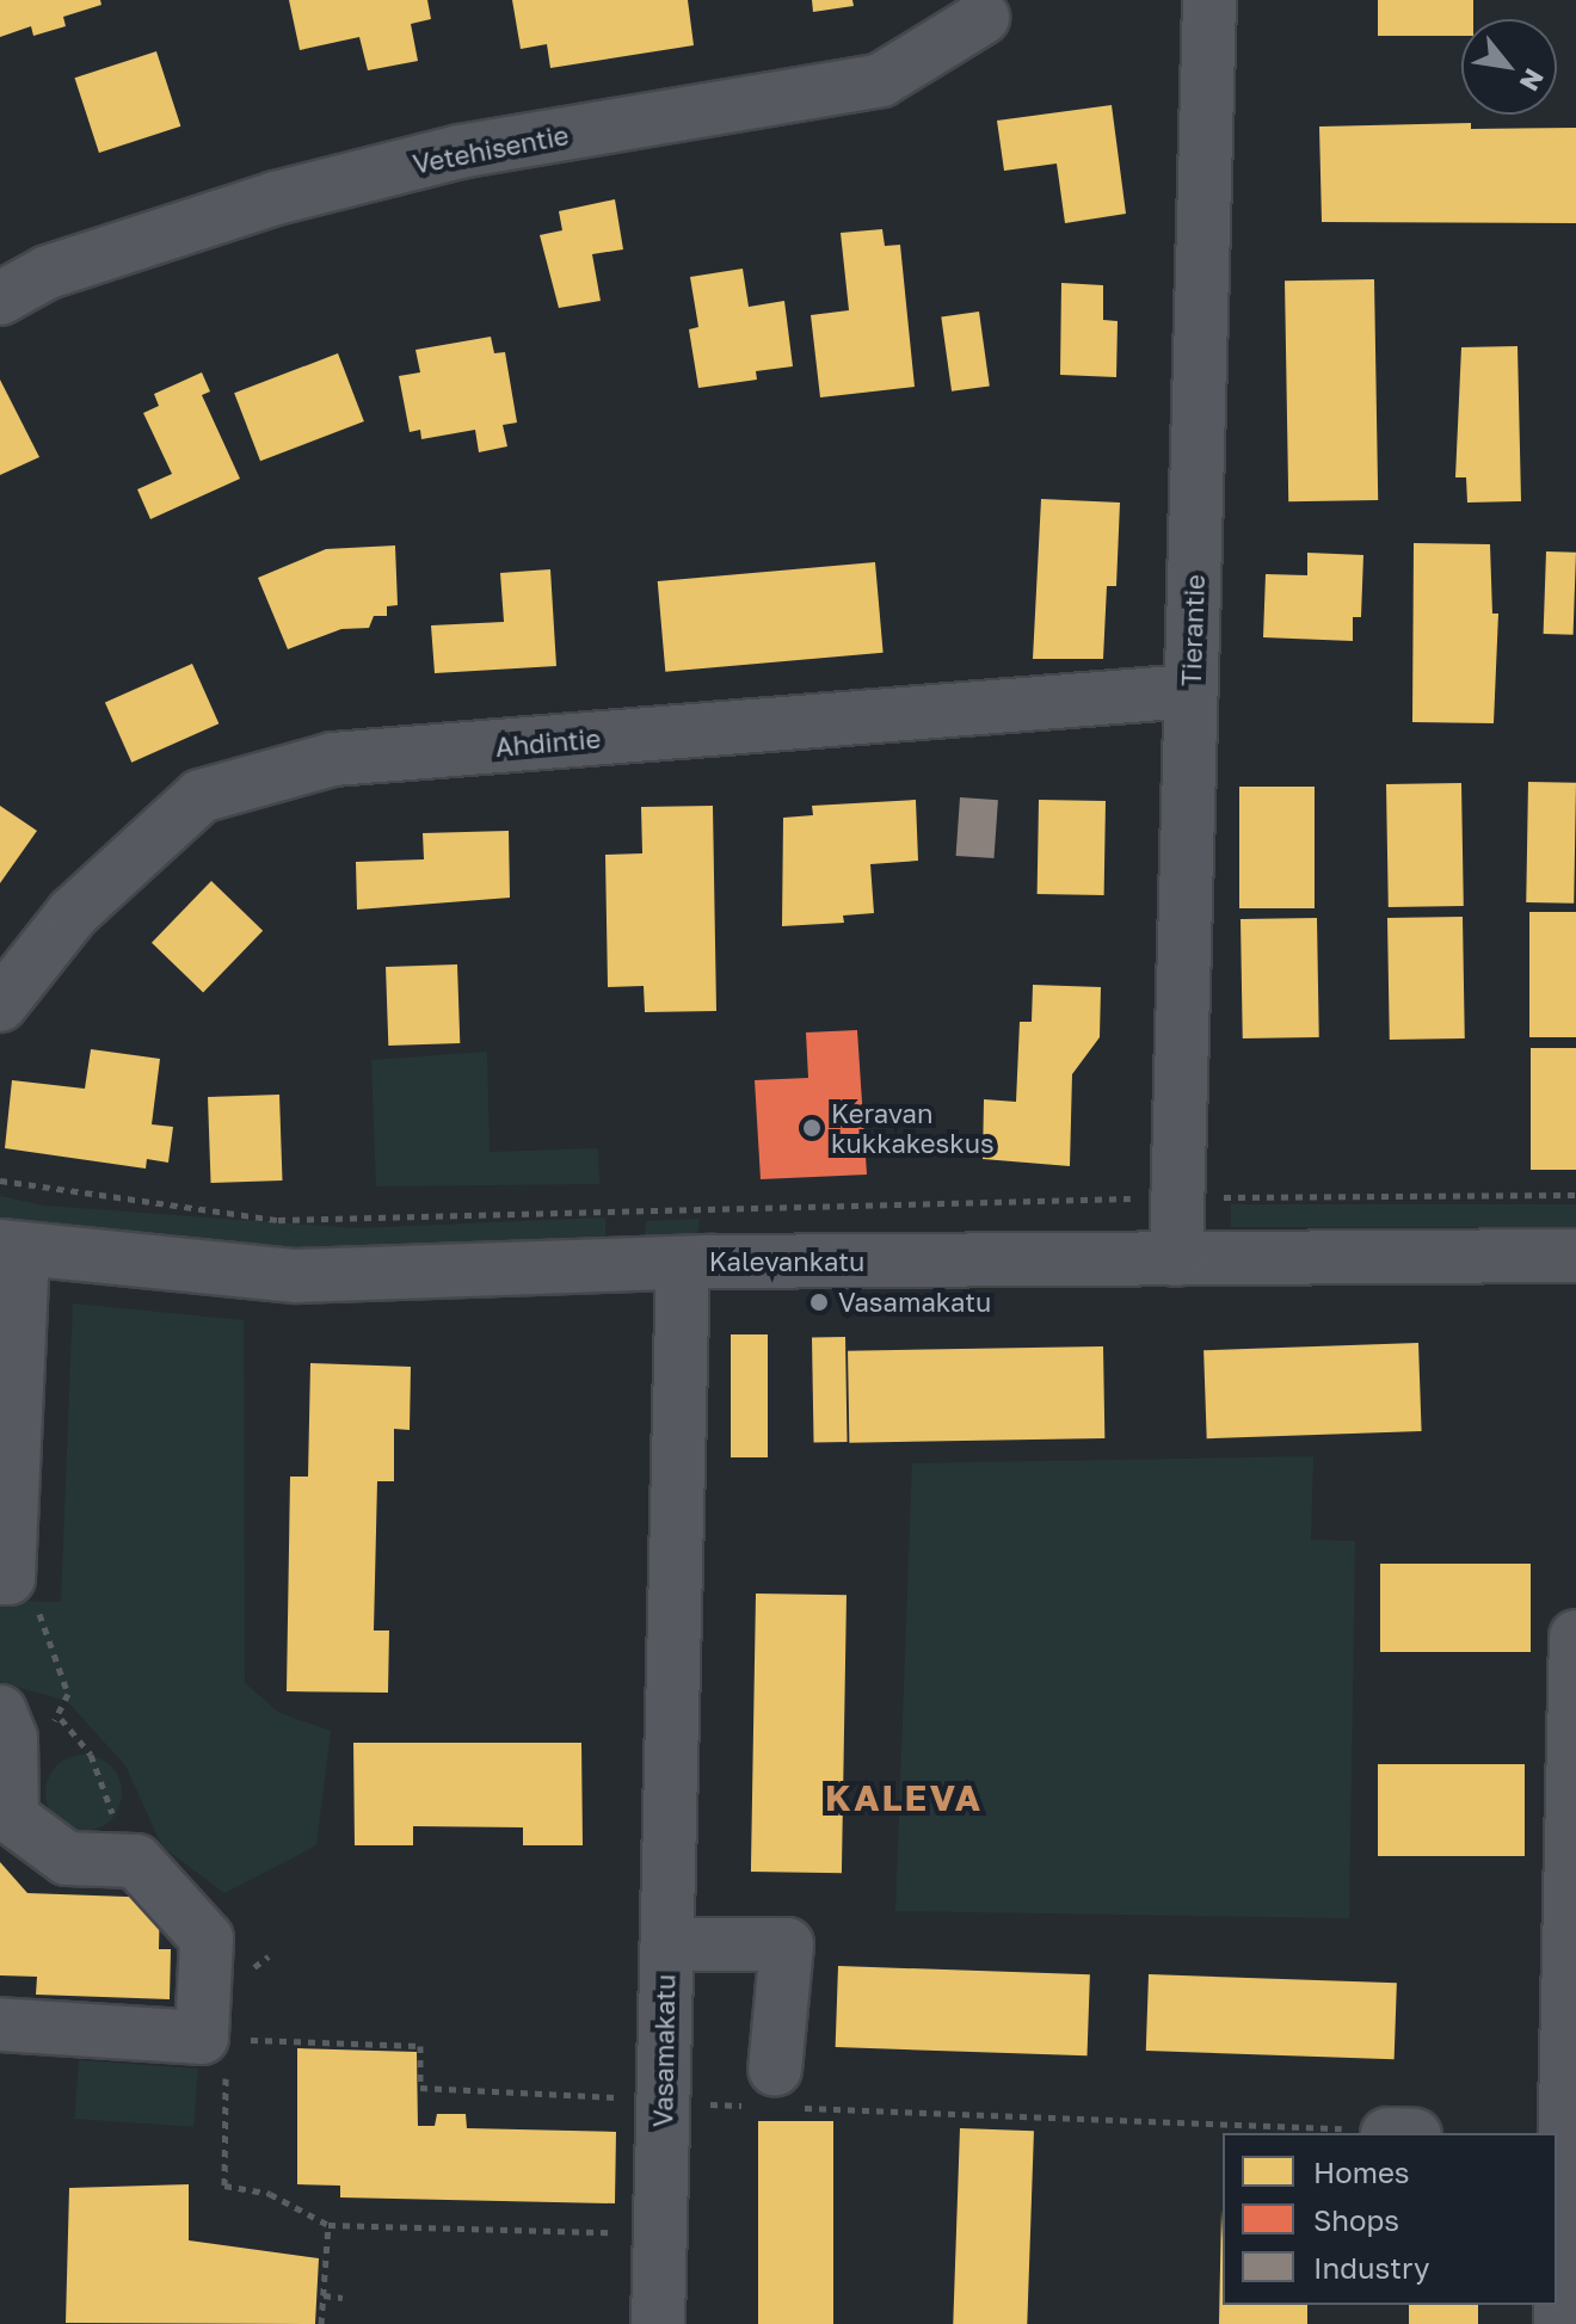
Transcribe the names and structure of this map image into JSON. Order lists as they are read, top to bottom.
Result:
{
  "streets": {
    "street": [
      "Vetehisentie",
      "Tierantie",
      "Ahdintie",
      "Kalevankatu",
      "Vasamakatu"
    ]
  },
  "crossings": [
    ["Tierantie", "Ahdintie"],
    ["Tierantie", "Kalevankatu"],
    ["Kalevankatu", "Vasamakatu"]
  ],
  "districts": ["KALEVA"],
  "places": ["Keravan kukkakeskus", "Vasamakatu"],
  "legend": ["Homes", "Shops", "Industry"],
  "north": "bottom right"
}
